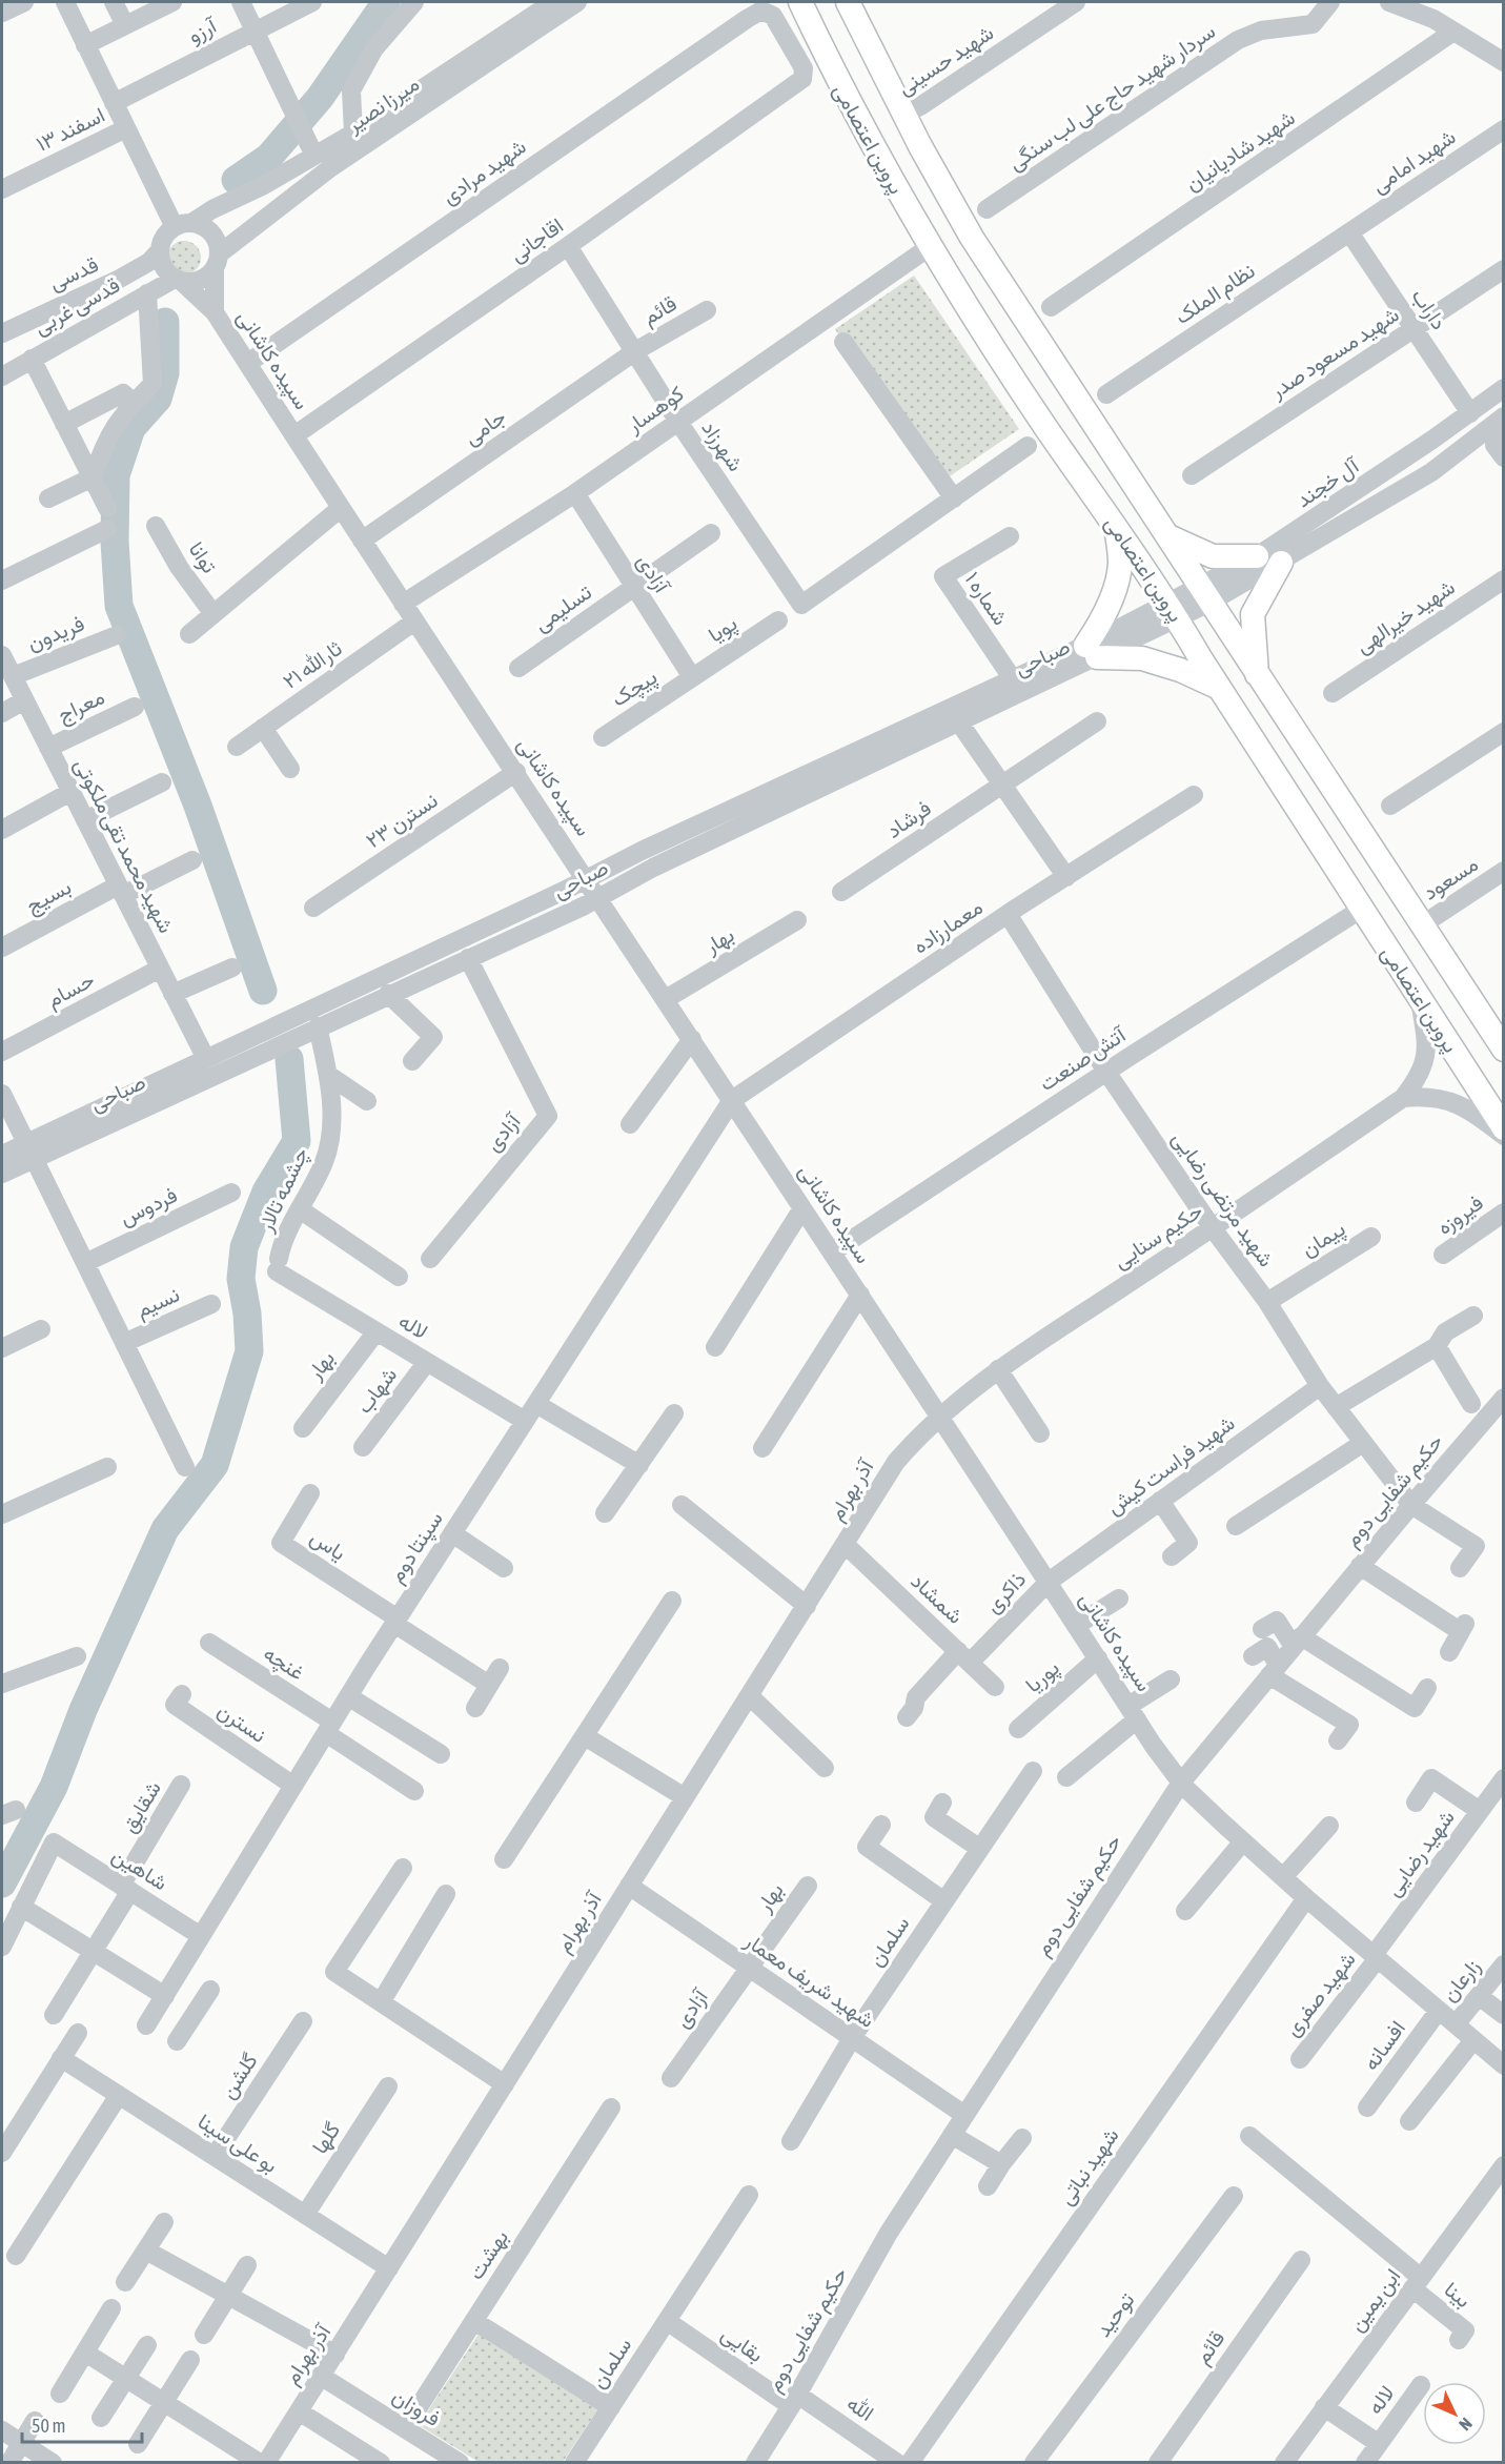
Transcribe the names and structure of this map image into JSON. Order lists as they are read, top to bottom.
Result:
{
  "streets": {
    "main road": ["پروین اعتصامی"],
    "street": [
      "آرزو",
      "شهید حسینی",
      "سردار شهید حاج علی لب سنگی",
      "میرزا نصیر",
      "اسفند ۱۳",
      "شهید شادیانیان",
      "شهید امامی",
      "شهید مرادی",
      "اقاجانی",
      "قدسی",
      "نظام الملک",
      "قدسی غربی",
      "داراب",
      "قائم",
      "شهید مسعود صدر",
      "سپیده کاشانی",
      "کوهسار",
      "جامی",
      "شهرزاد",
      "آل خجند",
      "توانا",
      "آزادی",
      "شماره ۱",
      "تسلیمی",
      "شهید خیرالهی",
      "پویا",
      "فریدون",
      "صباحی",
      "ثارالله ۲۱",
      "پیچک",
      "معراج",
      "فرشاد",
      "نسترن ۲۳",
      "شهید محمد تقی ملکوتی",
      "مسعود",
      "بسیج",
      "معمارزاده",
      "بهار",
      "حسام",
      "آتش صنعت",
      "چشمه تالار",
      "شهید مرتضی رضایی",
      "فردوس",
      "فیروزه",
      "حکیم سنایی",
      "پیمان",
      "نسیم",
      "لاله",
      "شهاب",
      "شهید فراست کیش",
      "آذر بهرام",
      "حکیم شفایی دوم",
      "یاس",
      "سپنتا دوم",
      "ذاکری",
      "شمشاد",
      "غنچه",
      "پوریا",
      "نسترن",
      "شقایق",
      "شهید رضایی",
      "شاهین",
      "سلمان",
      "شهید شریف معمار",
      "زارعان",
      "شهید صفری",
      "افسانه",
      "گلشن",
      "گلها",
      "بو علی سینا",
      "شهید نباتی",
      "بهشت",
      "بینا",
      "ابن یمین",
      "توحید",
      "بقایی",
      "فروزان",
      "الله"
    ]
  },
  "crossings": [
    ["شهید حسینی", "پروین اعتصامی"],
    ["میرزا نصیر", "قدسی"],
    ["میرزا نصیر", "قدسی غربی"],
    ["میرزا نصیر", "سپیده کاشانی"],
    ["پروین اعتصامی", "کوهسار"],
    ["پروین اعتصامی", "آل خجند"],
    ["پروین اعتصامی", "صباحی"],
    ["پروین اعتصامی", "مسعود"],
    ["پروین اعتصامی", "آتش صنعت"],
    ["شهید امامی", "نظام الملک"],
    ["شهید امامی", "داراب"],
    ["شهید مرادی", "اقاجانی"],
    ["شهید مرادی", "سپیده کاشانی"],
    ["اقاجانی", "سپیده کاشانی"],
    ["اقاجانی", "شهرزاد"],
    ["قدسی", "قدسی غربی"],
    ["قدسی", "سپیده کاشانی"],
    ["نظام الملک", "داراب"],
    ["قدسی غربی", "سپیده کاشانی"],
    ["داراب", "شهید مسعود صدر"],
    ["داراب", "آل خجند"],
    ["قائم", "جامی"],
    ["قائم", "شهرزاد"],
    ["سپیده کاشانی", "کوهسار"],
    ["سپیده کاشانی", "جامی"],
    ["سپیده کاشانی", "صباحی"],
    ["سپیده کاشانی", "ثارالله ۲۱"],
    ["سپیده کاشانی", "نسترن ۲۳"],
    ["سپیده کاشانی", "معمارزاده"],
    ["سپیده کاشانی", "بهار"],
    ["سپیده کاشانی", "آتش صنعت"],
    ["سپیده کاشانی", "حکیم سنایی"],
    ["سپیده کاشانی", "شهید فراست کیش"],
    ["سپیده کاشانی", "آذر بهرام"],
    ["سپیده کاشانی", "حکیم شفایی دوم"],
    ["سپیده کاشانی", "سپنتا دوم"],
    ["سپیده کاشانی", "ذاکری"],
    ["سپیده کاشانی", "پوریا"],
    ["سپیده کاشانی", "شهید رضایی"],
    ["سپیده کاشانی", "زارعان"],
    ["سپیده کاشانی", "شهید صفری"],
    ["سپیده کاشانی", "افسانه"],
    ["سپیده کاشانی", "شهید نباتی"],
    ["کوهسار", "شهرزاد"],
    ["کوهسار", "آزادی"],
    ["جامی", "شهرزاد"],
    ["آل خجند", "صباحی"],
    ["آزادی", "تسلیمی"],
    ["آزادی", "پویا"],
    ["آزادی", "صباحی"],
    ["آزادی", "پیچک"],
    ["آزادی", "بهار"],
    ["آزادی", "شهید شریف معمار"],
    ["شماره ۱", "صباحی"],
    ["پویا", "پیچک"],
    ["فریدون", "شهید محمد تقی ملکوتی"],
    ["صباحی", "شهید محمد تقی ملکوتی"],
    ["صباحی", "چشمه تالار"],
    ["معراج", "شهید محمد تقی ملکوتی"],
    ["شهید محمد تقی ملکوتی", "بسیج"],
    ["شهید محمد تقی ملکوتی", "حسام"],
    ["معمارزاده", "شهید مرتضی رضایی"],
    ["معمارزاده", "سپنتا دوم"],
    ["بهار", "لاله"],
    ["بهار", "شهید شریف معمار"],
    ["آتش صنعت", "شهید مرتضی رضایی"],
    ["چشمه تالار", "لاله"],
    ["شهید مرتضی رضایی", "حکیم سنایی"],
    ["شهید مرتضی رضایی", "پیمان"],
    ["شهید مرتضی رضایی", "شهید فراست کیش"],
    ["شهید مرتضی رضایی", "حکیم شفایی دوم"],
    ["حکیم سنایی", "آذر بهرام"],
    ["لاله", "شهاب"],
    ["لاله", "سپنتا دوم"],
    ["لاله", "ابن یمین"],
    ["شهید فراست کیش", "ذاکری"],
    ["آذر بهرام", "شمشاد"],
    ["آذر بهرام", "شهید شریف معمار"],
    ["آذر بهرام", "بو علی سینا"],
    ["آذر بهرام", "فروزان"],
    ["حکیم شفایی دوم", "شهید شریف معمار"],
    ["حکیم شفایی دوم", "بقایی"],
    ["حکیم شفایی دوم", "الله"],
    ["یاس", "سپنتا دوم"],
    ["سپنتا دوم", "غنچه"],
    ["سپنتا دوم", "نسترن"],
    ["سپنتا دوم", "شاهین"],
    ["ذاکری", "شمشاد"],
    ["شقایق", "شاهین"],
    ["شهید رضایی", "شهید صفری"],
    ["سلمان", "شهید شریف معمار"],
    ["سلمان", "بقایی"],
    ["گلشن", "بو علی سینا"],
    ["گلها", "بو علی سینا"],
    ["بهشت", "فروزان"],
    ["بینا", "ابن یمین"],
    ["بقایی", "الله"]
  ],
  "scale_bar": "50 m",
  "north": "bottom right"
}
